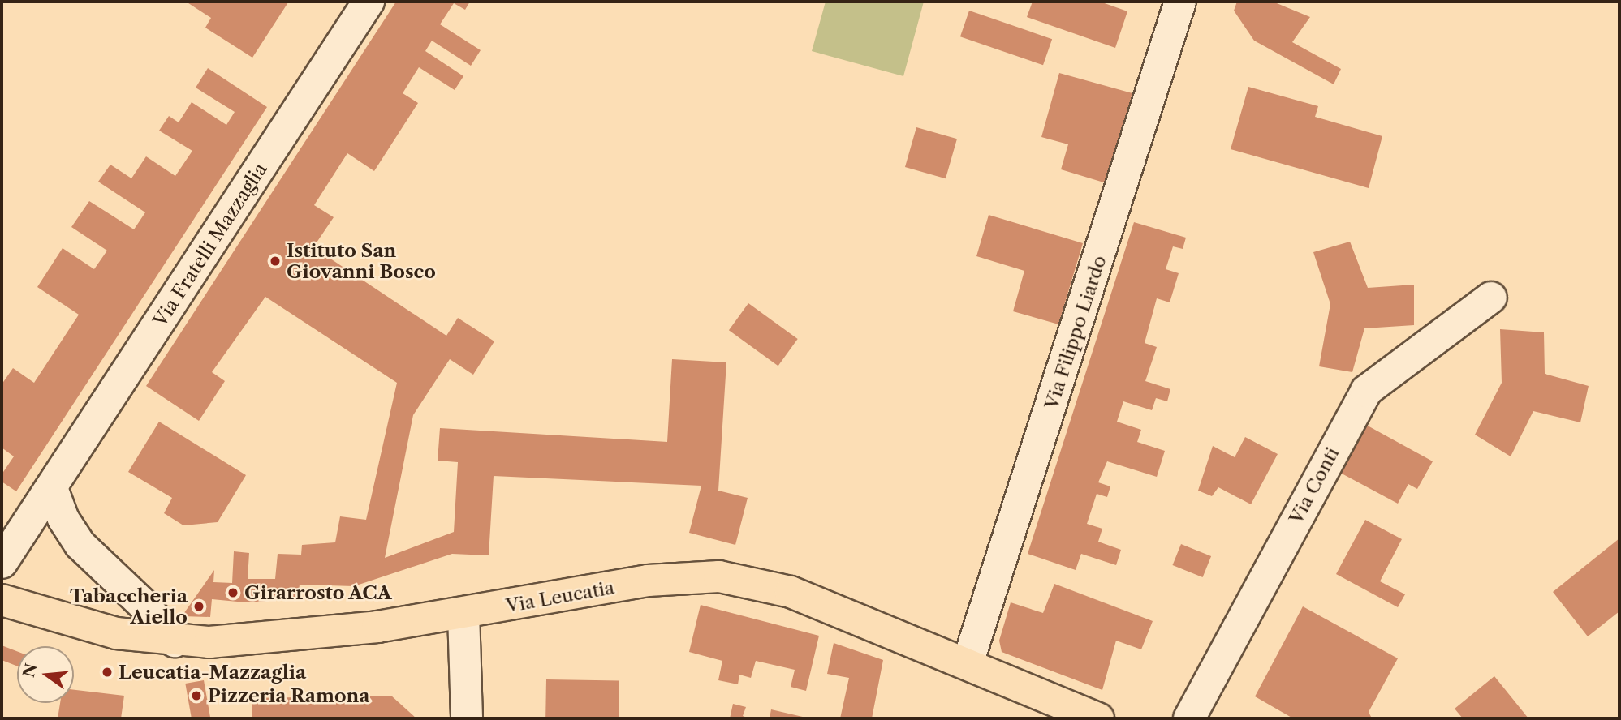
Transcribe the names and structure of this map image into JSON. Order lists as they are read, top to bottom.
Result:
{
  "streets": {
    "main road": ["Via Leucatia"],
    "street": ["Via Fratelli Mazzaglia", "Via Filippo Liardo", "Via Conti"]
  },
  "crossings": [
    ["Via Filippo Liardo", "Via Leucatia"]
  ],
  "places": [
    "Istituto San Giovanni Bosco",
    "Girarrosto ACA",
    "Tabaccheria Aiello",
    "Leucatia-Mazzaglia",
    "Pizzeria Ramona"
  ],
  "north": "left"
}
